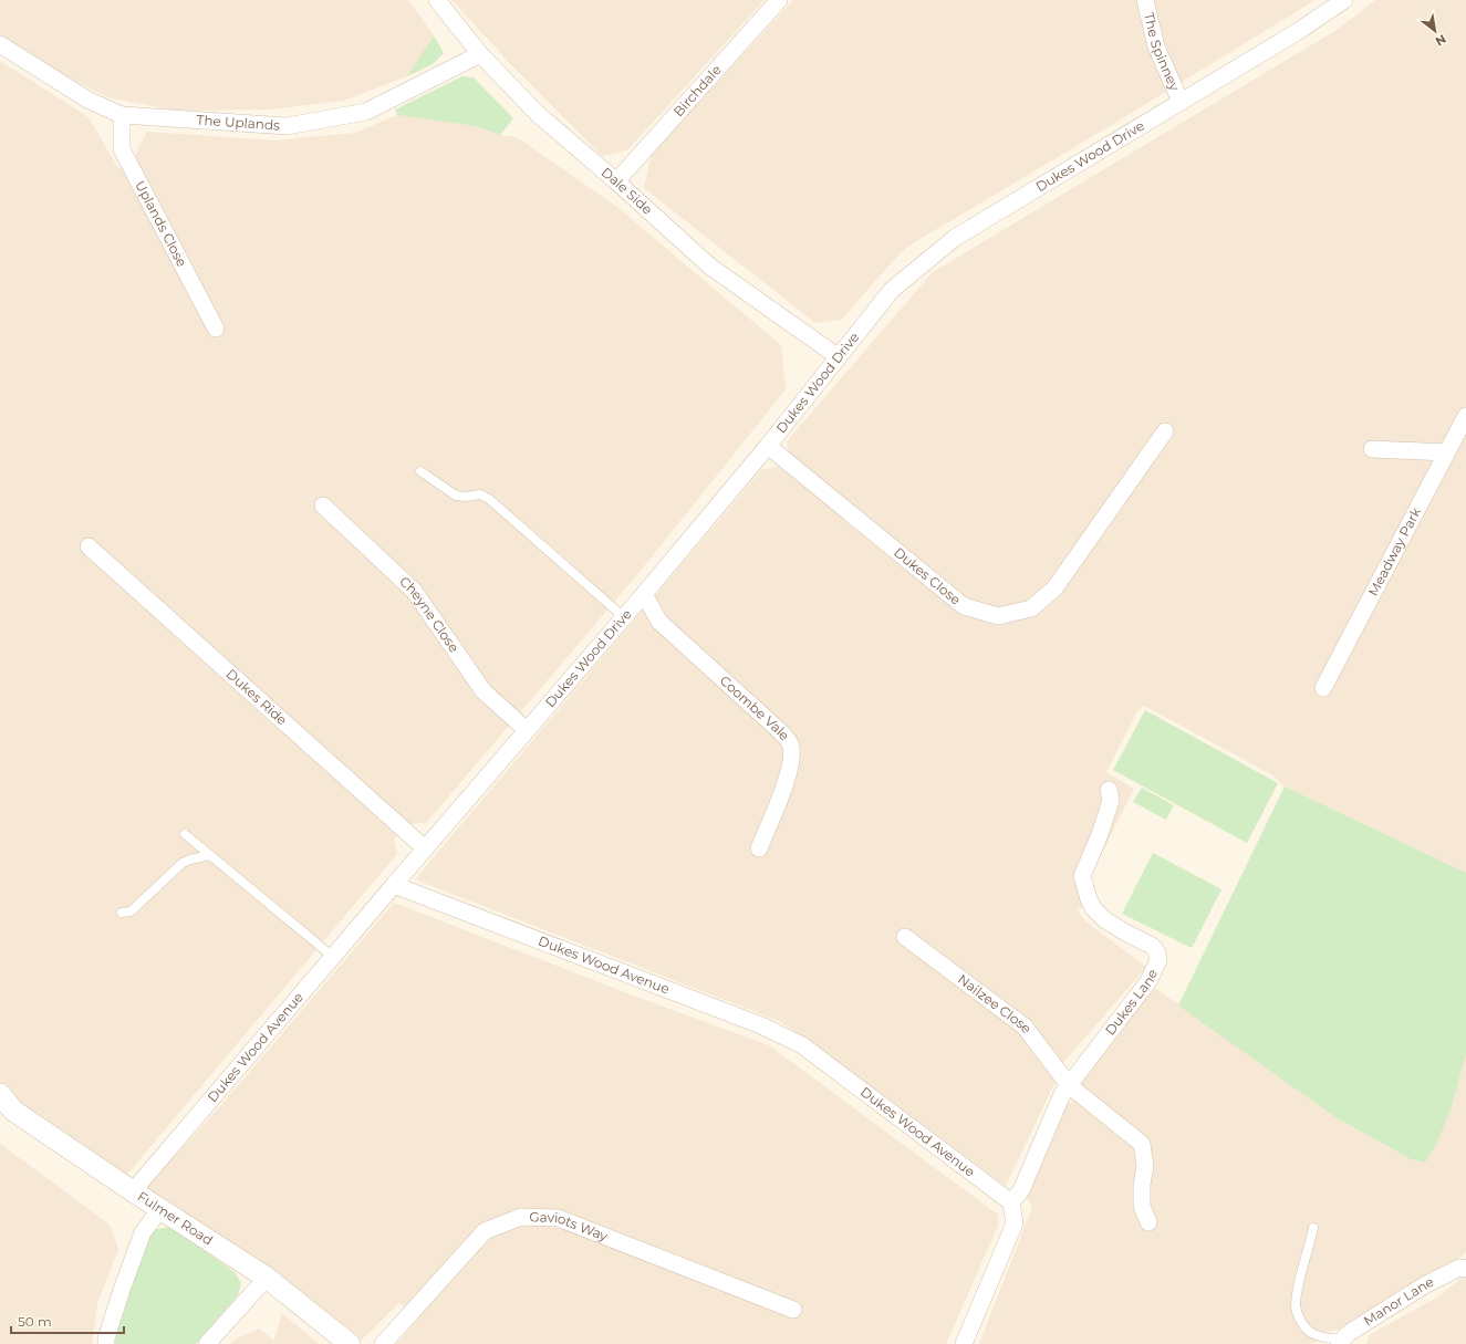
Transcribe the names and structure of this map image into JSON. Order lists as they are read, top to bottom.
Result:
{
  "streets": {
    "street": [
      "The Spinney",
      "Birchdale",
      "The Uplands",
      "Dukes Wood Drive",
      "Dale Side",
      "Uplands Close",
      "Meadway Park",
      "Dukes Close",
      "Cheyne Close",
      "Dukes Ride",
      "Coombe Vale",
      "Dukes Wood Avenue",
      "Dukes Lane",
      "Nailzee Close",
      "Fulmer Road",
      "Gaviots Way",
      "Manor Lane"
    ]
  },
  "crossings": [
    ["The Spinney", "Dukes Wood Drive"],
    ["Birchdale", "Dale Side"],
    ["The Uplands", "Dale Side"],
    ["The Uplands", "Uplands Close"],
    ["Dukes Wood Drive", "Dale Side"],
    ["Dukes Wood Drive", "Dukes Close"],
    ["Dukes Wood Drive", "Cheyne Close"],
    ["Dukes Wood Drive", "Dukes Ride"],
    ["Dukes Wood Drive", "Coombe Vale"],
    ["Dukes Wood Drive", "Dukes Wood Avenue"],
    ["Dukes Wood Avenue", "Dukes Lane"],
    ["Dukes Wood Avenue", "Fulmer Road"],
    ["Dukes Lane", "Nailzee Close"]
  ],
  "scale_bar": "50 m",
  "north": "bottom right"
}
